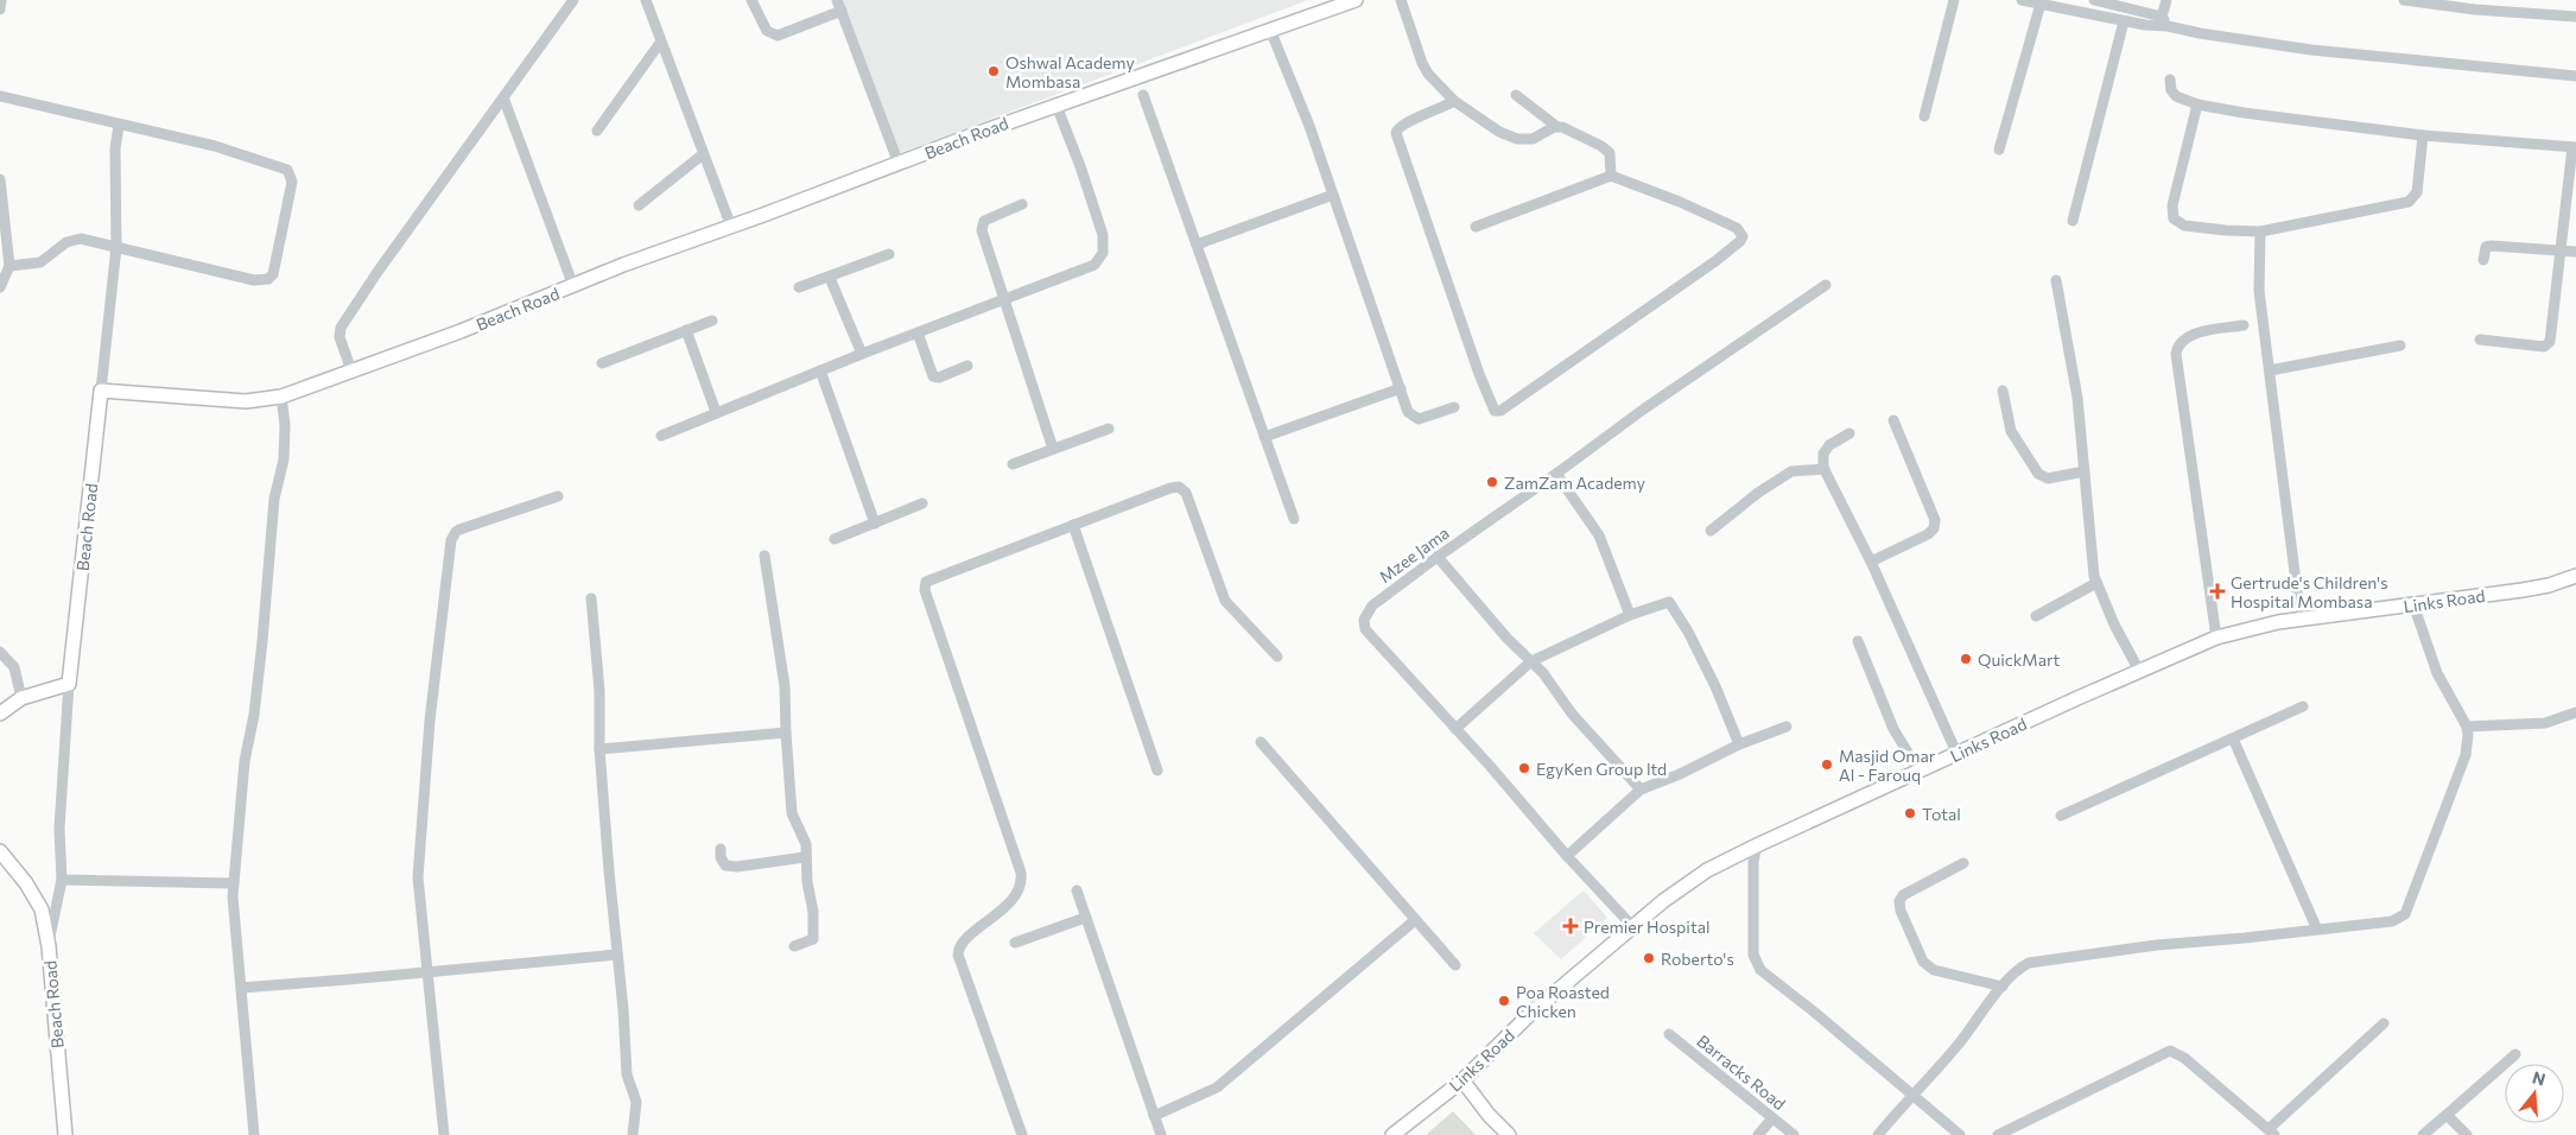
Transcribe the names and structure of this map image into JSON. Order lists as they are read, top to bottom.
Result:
{
  "streets": {
    "main road": ["Beach Road", "Links Road"],
    "street": ["Mzee Jama", "Barracks Road"]
  },
  "crossings": [
    ["Mzee Jama", "Links Road"]
  ],
  "places": {
    "other": [
      "Oshwal Academy Mombasa",
      "ZamZam Academy",
      "QuickMart",
      "Masjid Omar Al - Farouq",
      "EgyKen Group ltd",
      "Total",
      "Roberto's",
      "Poa Roasted Chicken"
    ],
    "health": ["Gertrude's Children's Hospital Mombasa", "Premier Hospital"]
  },
  "north": "top"
}
